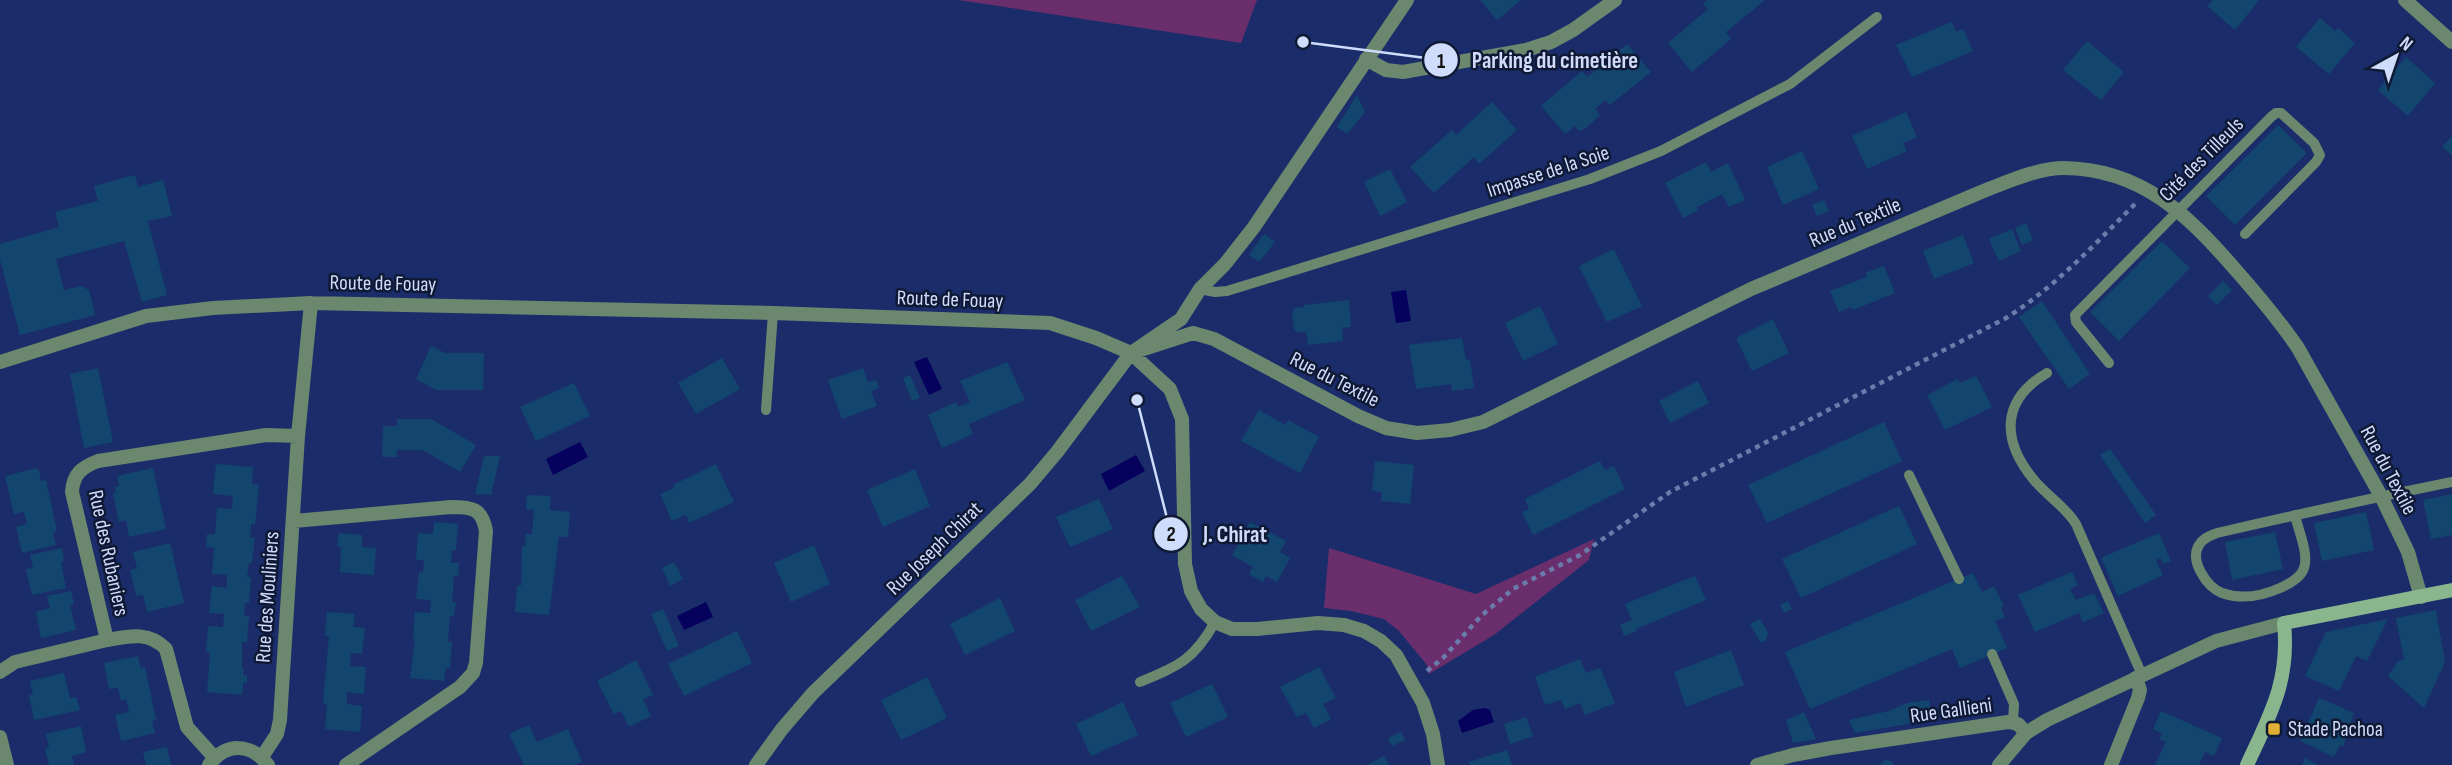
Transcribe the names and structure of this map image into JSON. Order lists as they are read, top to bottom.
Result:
{
  "streets": {
    "street": [
      "Rue du Textile",
      "Route de Fouay",
      "Rue Joseph Chirat",
      "Rue des Rubaniers",
      "Rue des Mouliniers",
      "Rue Gallieni"
    ],
    "lane": ["Cité des Tilleuls", "Impasse de la Soie"]
  },
  "crossings": [
    ["Cité des Tilleuls", "Rue du Textile"],
    ["Rue du Textile", "Route de Fouay"],
    ["Rue du Textile", "Rue Joseph Chirat"],
    ["Route de Fouay", "Rue Joseph Chirat"],
    ["Route de Fouay", "Rue des Rubaniers"],
    ["Route de Fouay", "Rue des Mouliniers"],
    ["Rue des Rubaniers", "Rue des Mouliniers"]
  ],
  "places": {
    "other": ["Parking du cimetière", "J. Chirat"],
    "transit": ["Stade Pachoa"]
  },
  "north": "top right"
}
